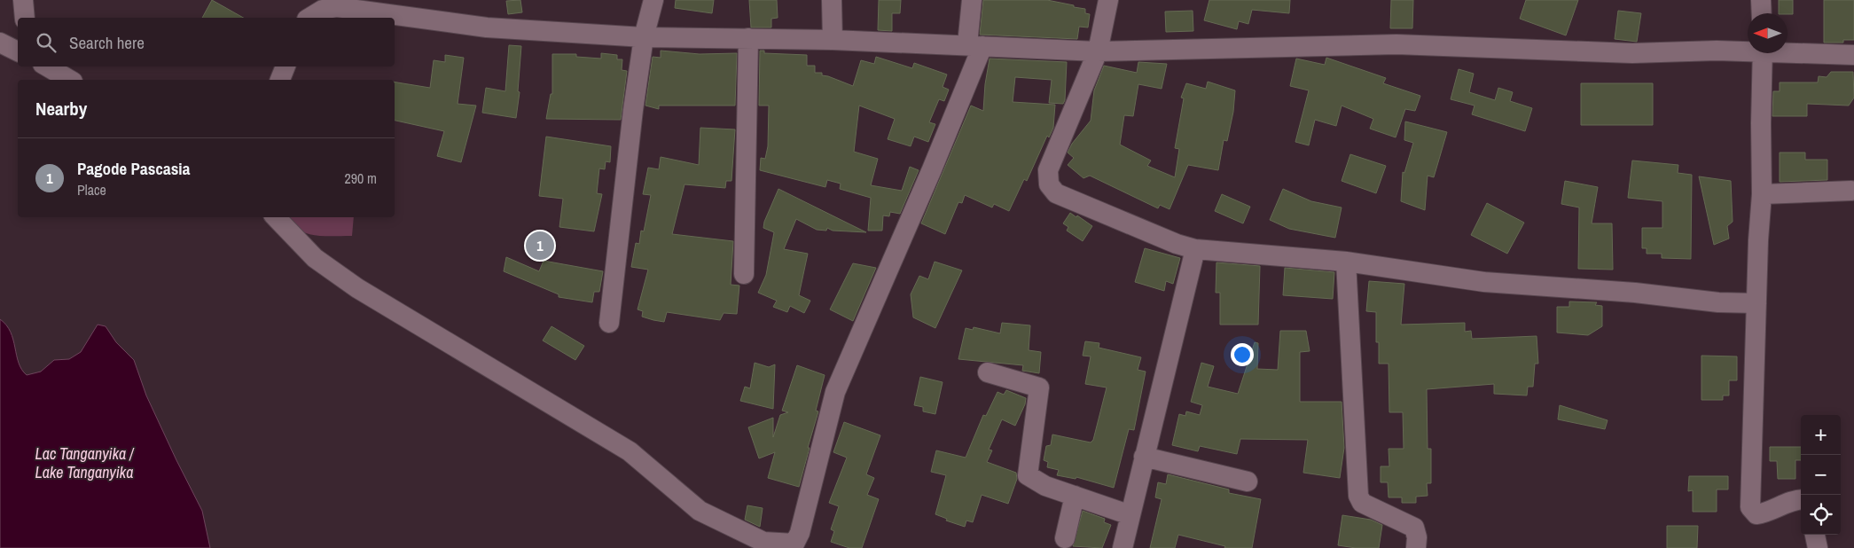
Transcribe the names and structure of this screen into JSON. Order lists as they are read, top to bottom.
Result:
{
  "water": ["Lac Tanganyika / Lake Tanganyika"],
  "north": "left",
  "page": {
    "search": "Search here",
    "heading": "Nearby",
    "list": [
      {
        "mark": "1",
        "name": "Pagode Pascasia",
        "note": "Place",
        "value": "290 m"
      }
    ],
    "pins": "1",
    "map_buttons": ["+", "−"]
  }
}
